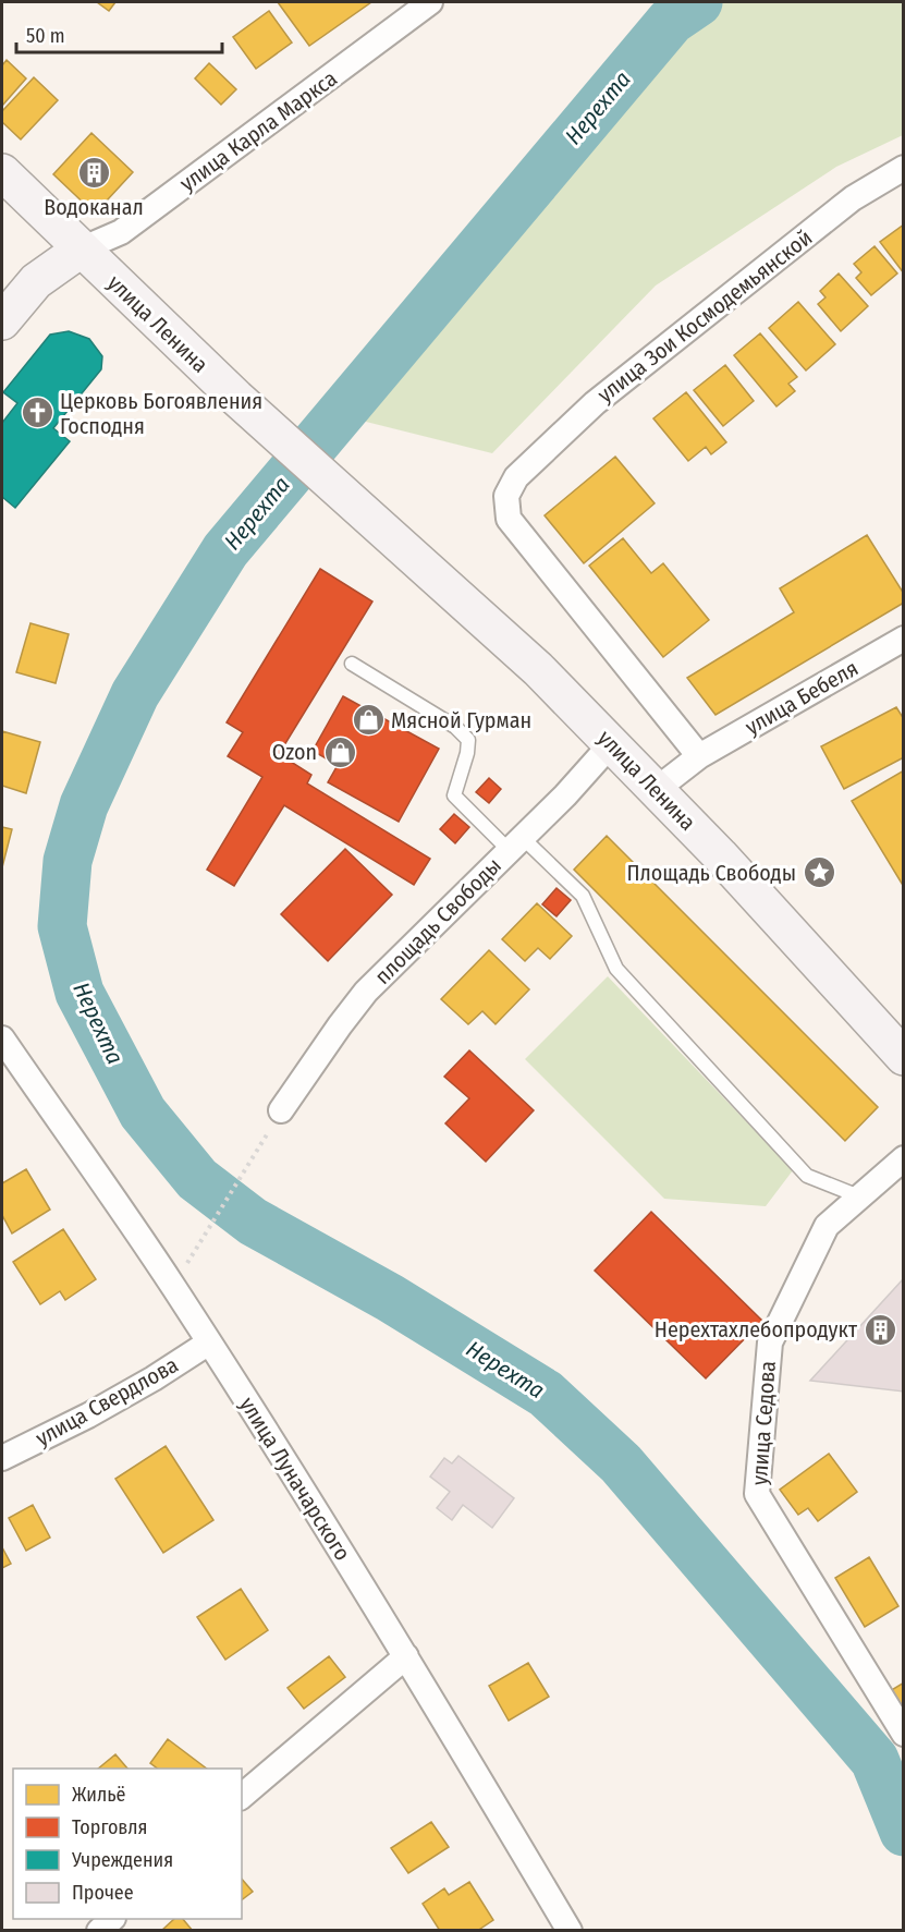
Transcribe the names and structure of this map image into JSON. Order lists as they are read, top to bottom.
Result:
{
  "streets": {
    "main road": ["улица Ленина"],
    "street": [
      "улица Карла Маркса",
      "улица Зои Космодемьянской",
      "улица Бебеля",
      "площадь Свободы",
      "улица Свердлова",
      "улица Седова",
      "улица Луначарского"
    ]
  },
  "crossings": [
    ["улица Карла Маркса", "улица Ленина"],
    ["улица Зои Космодемьянской", "улица Бебеля"],
    ["улица Ленина", "улица Бебеля"],
    ["улица Ленина", "площадь Свободы"],
    ["улица Свердлова", "улица Луначарского"]
  ],
  "water": ["Нерехта"],
  "places": {
    "building": ["Водоканал", "Нерехтахлебопродукт"],
    "church": ["Церковь Богоявления Господня"],
    "shop": ["Мясной Гурман", "Ozon"],
    "place": ["Площадь Свободы"]
  },
  "legend": [
    "Жильё",
    "Торговля",
    "Учреждения",
    "Прочее"
  ],
  "scale_bar": "50 m"
}
